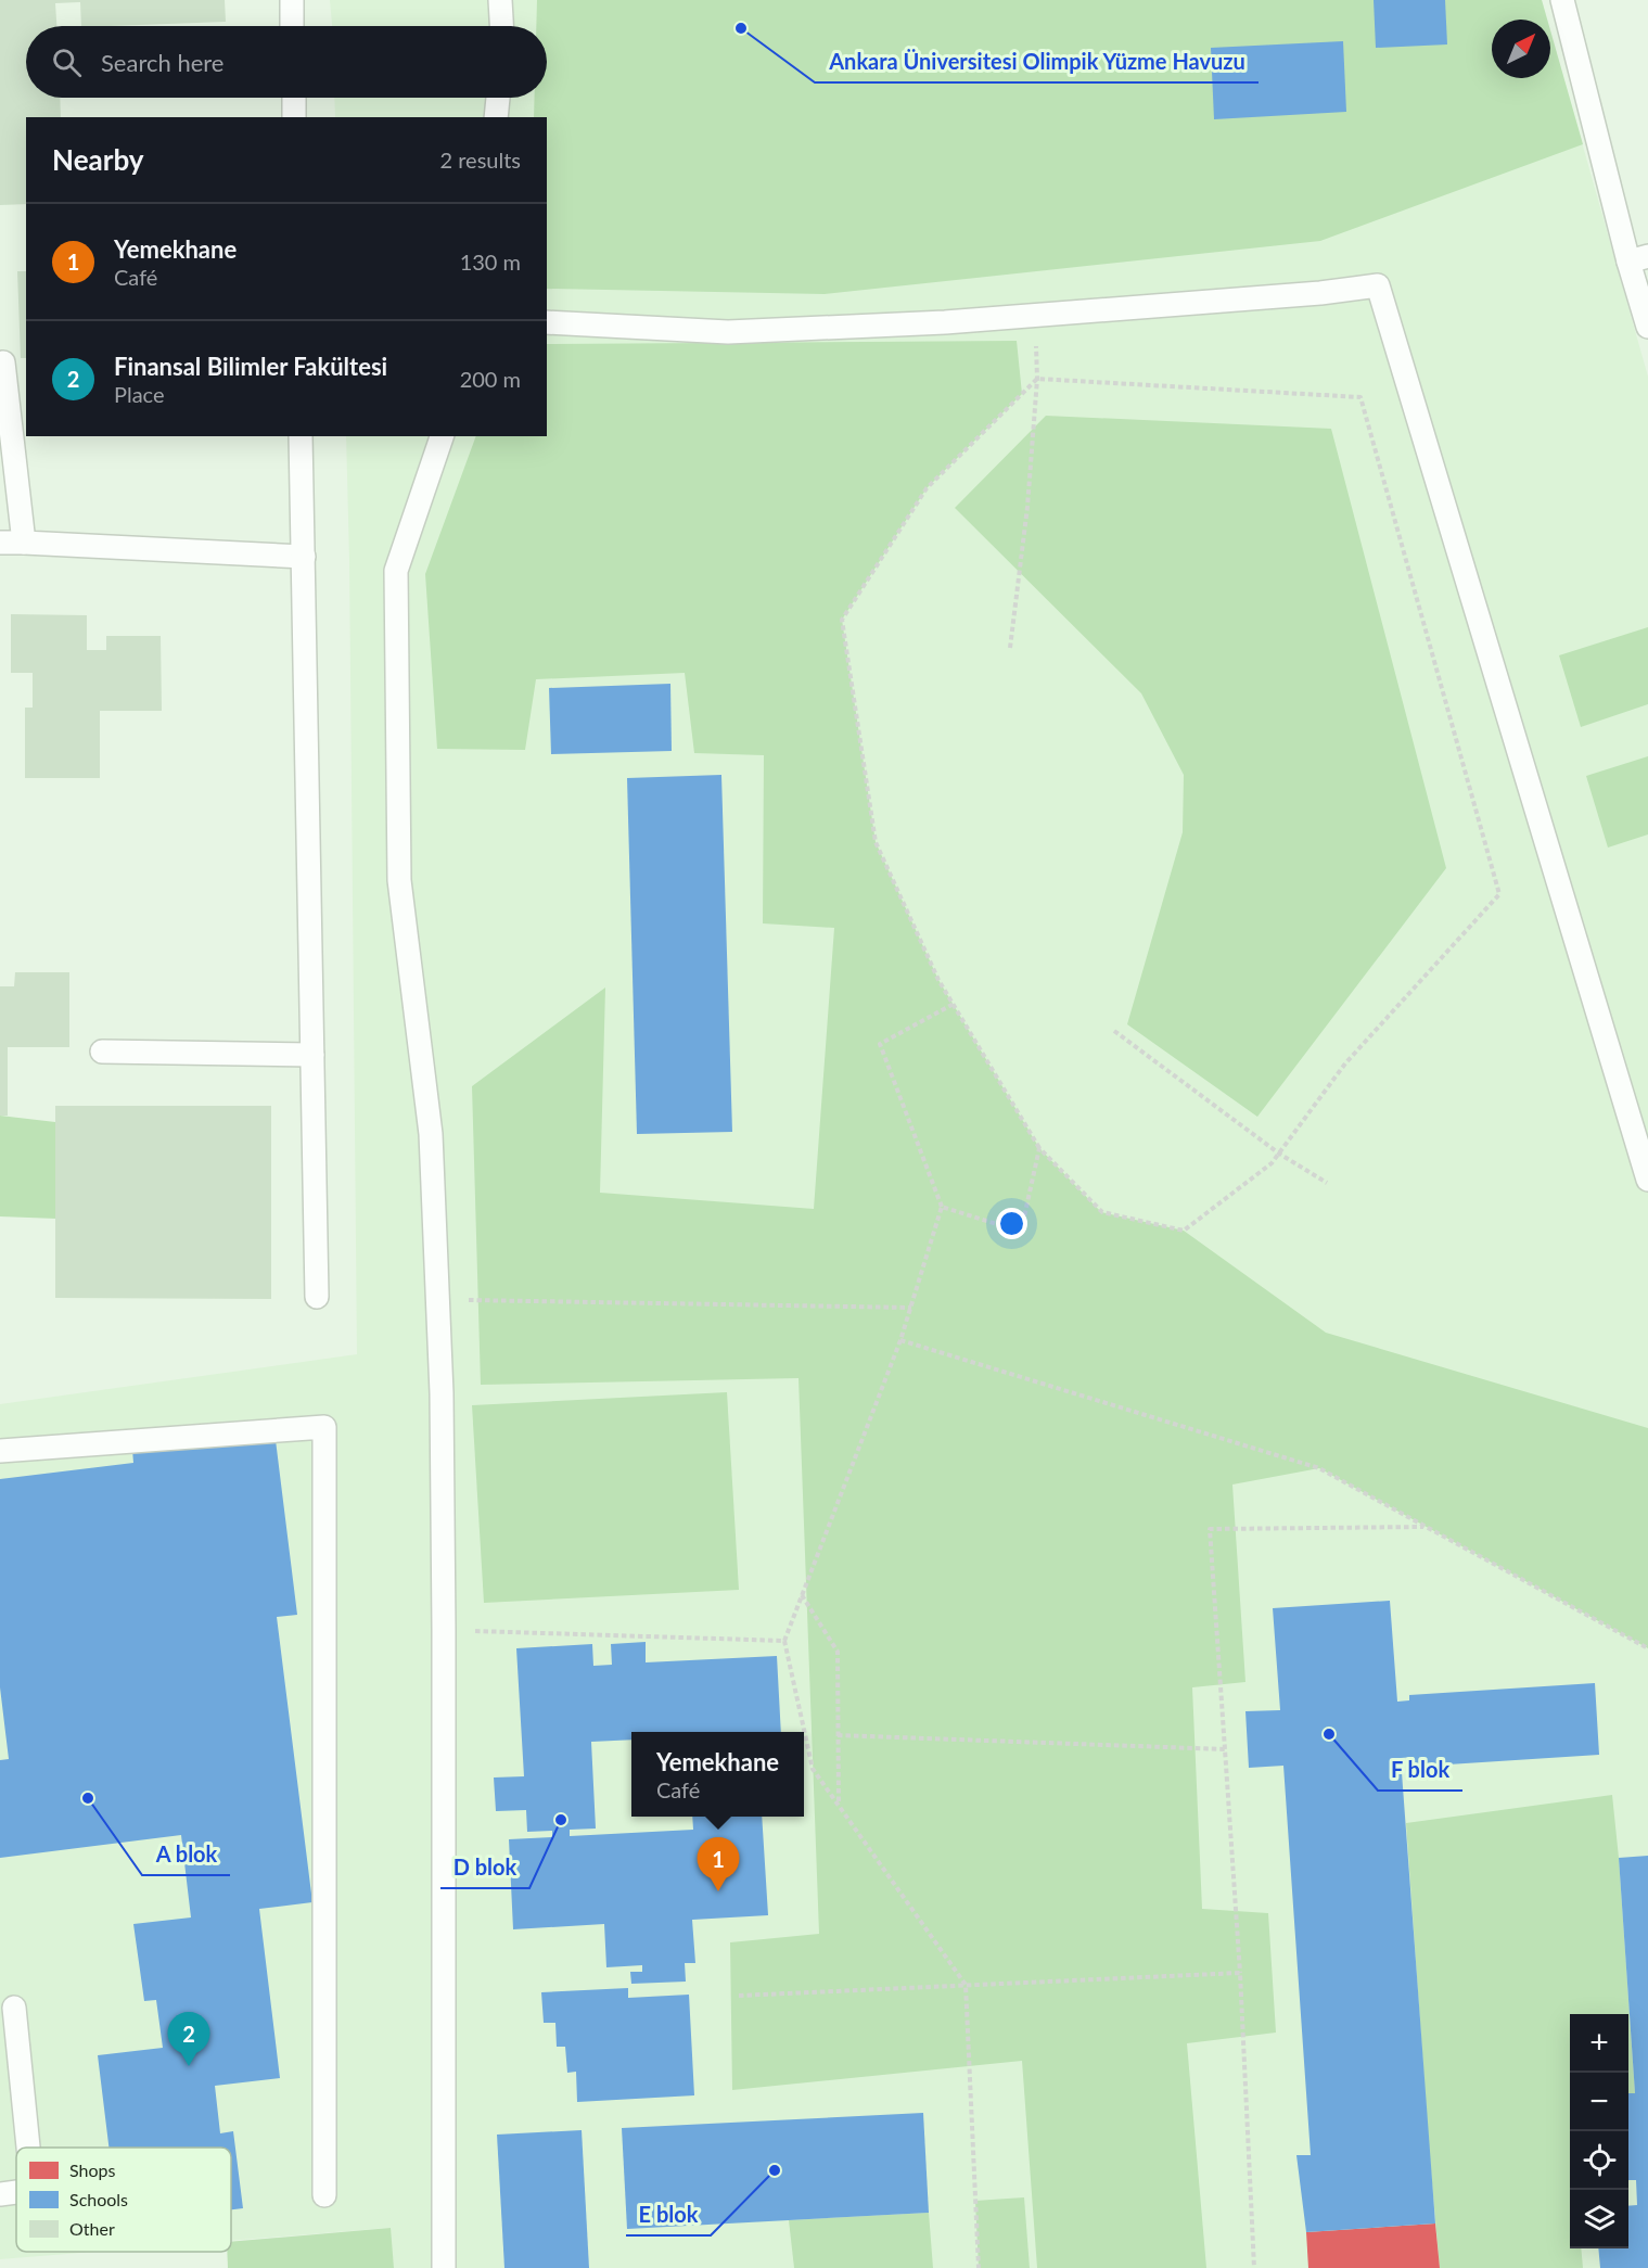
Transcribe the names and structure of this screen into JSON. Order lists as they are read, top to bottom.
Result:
{
  "places": [
    "Ankara Üniversitesi Olimpik Yüzme Havuzu",
    "F blok",
    "A blok",
    "D blok",
    "E blok"
  ],
  "legend": ["Shops", "Schools", "Other"],
  "north": "top right",
  "page": {
    "search": "Search here",
    "heading": ["Nearby", "2 results"],
    "list": [
      {
        "mark": "1",
        "name": "Yemekhane",
        "note": "Café",
        "value": "130 m"
      },
      {
        "mark": "2",
        "name": "Finansal Bilimler Fakültesi",
        "note": "Place",
        "value": "200 m"
      }
    ],
    "popup": ["Yemekhane", "Café"],
    "pins": ["1", "2"],
    "map_buttons": ["+", "−"]
  }
}
